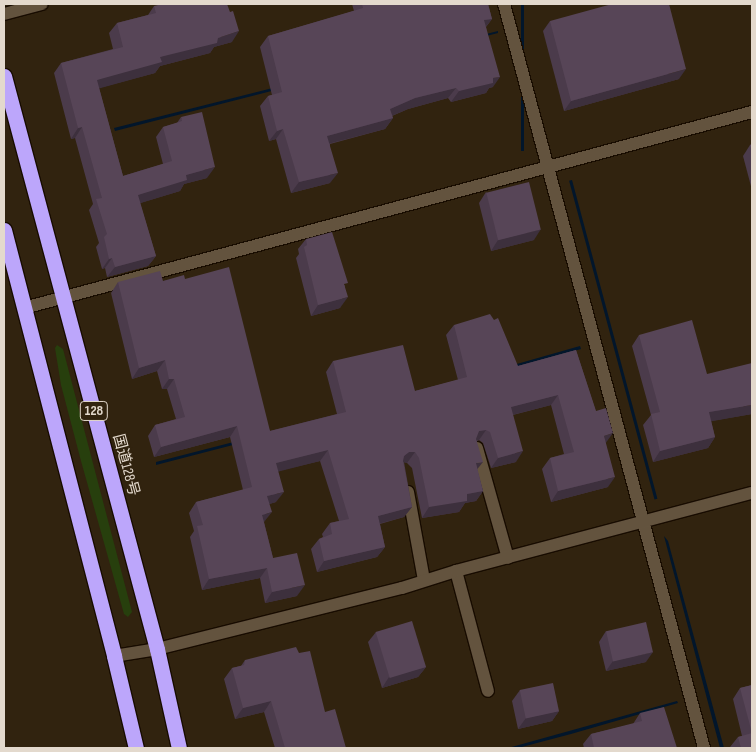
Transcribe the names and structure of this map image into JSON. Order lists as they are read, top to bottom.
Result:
{
  "streets": {
    "highway": ["128", "国道128号"]
  }
}
